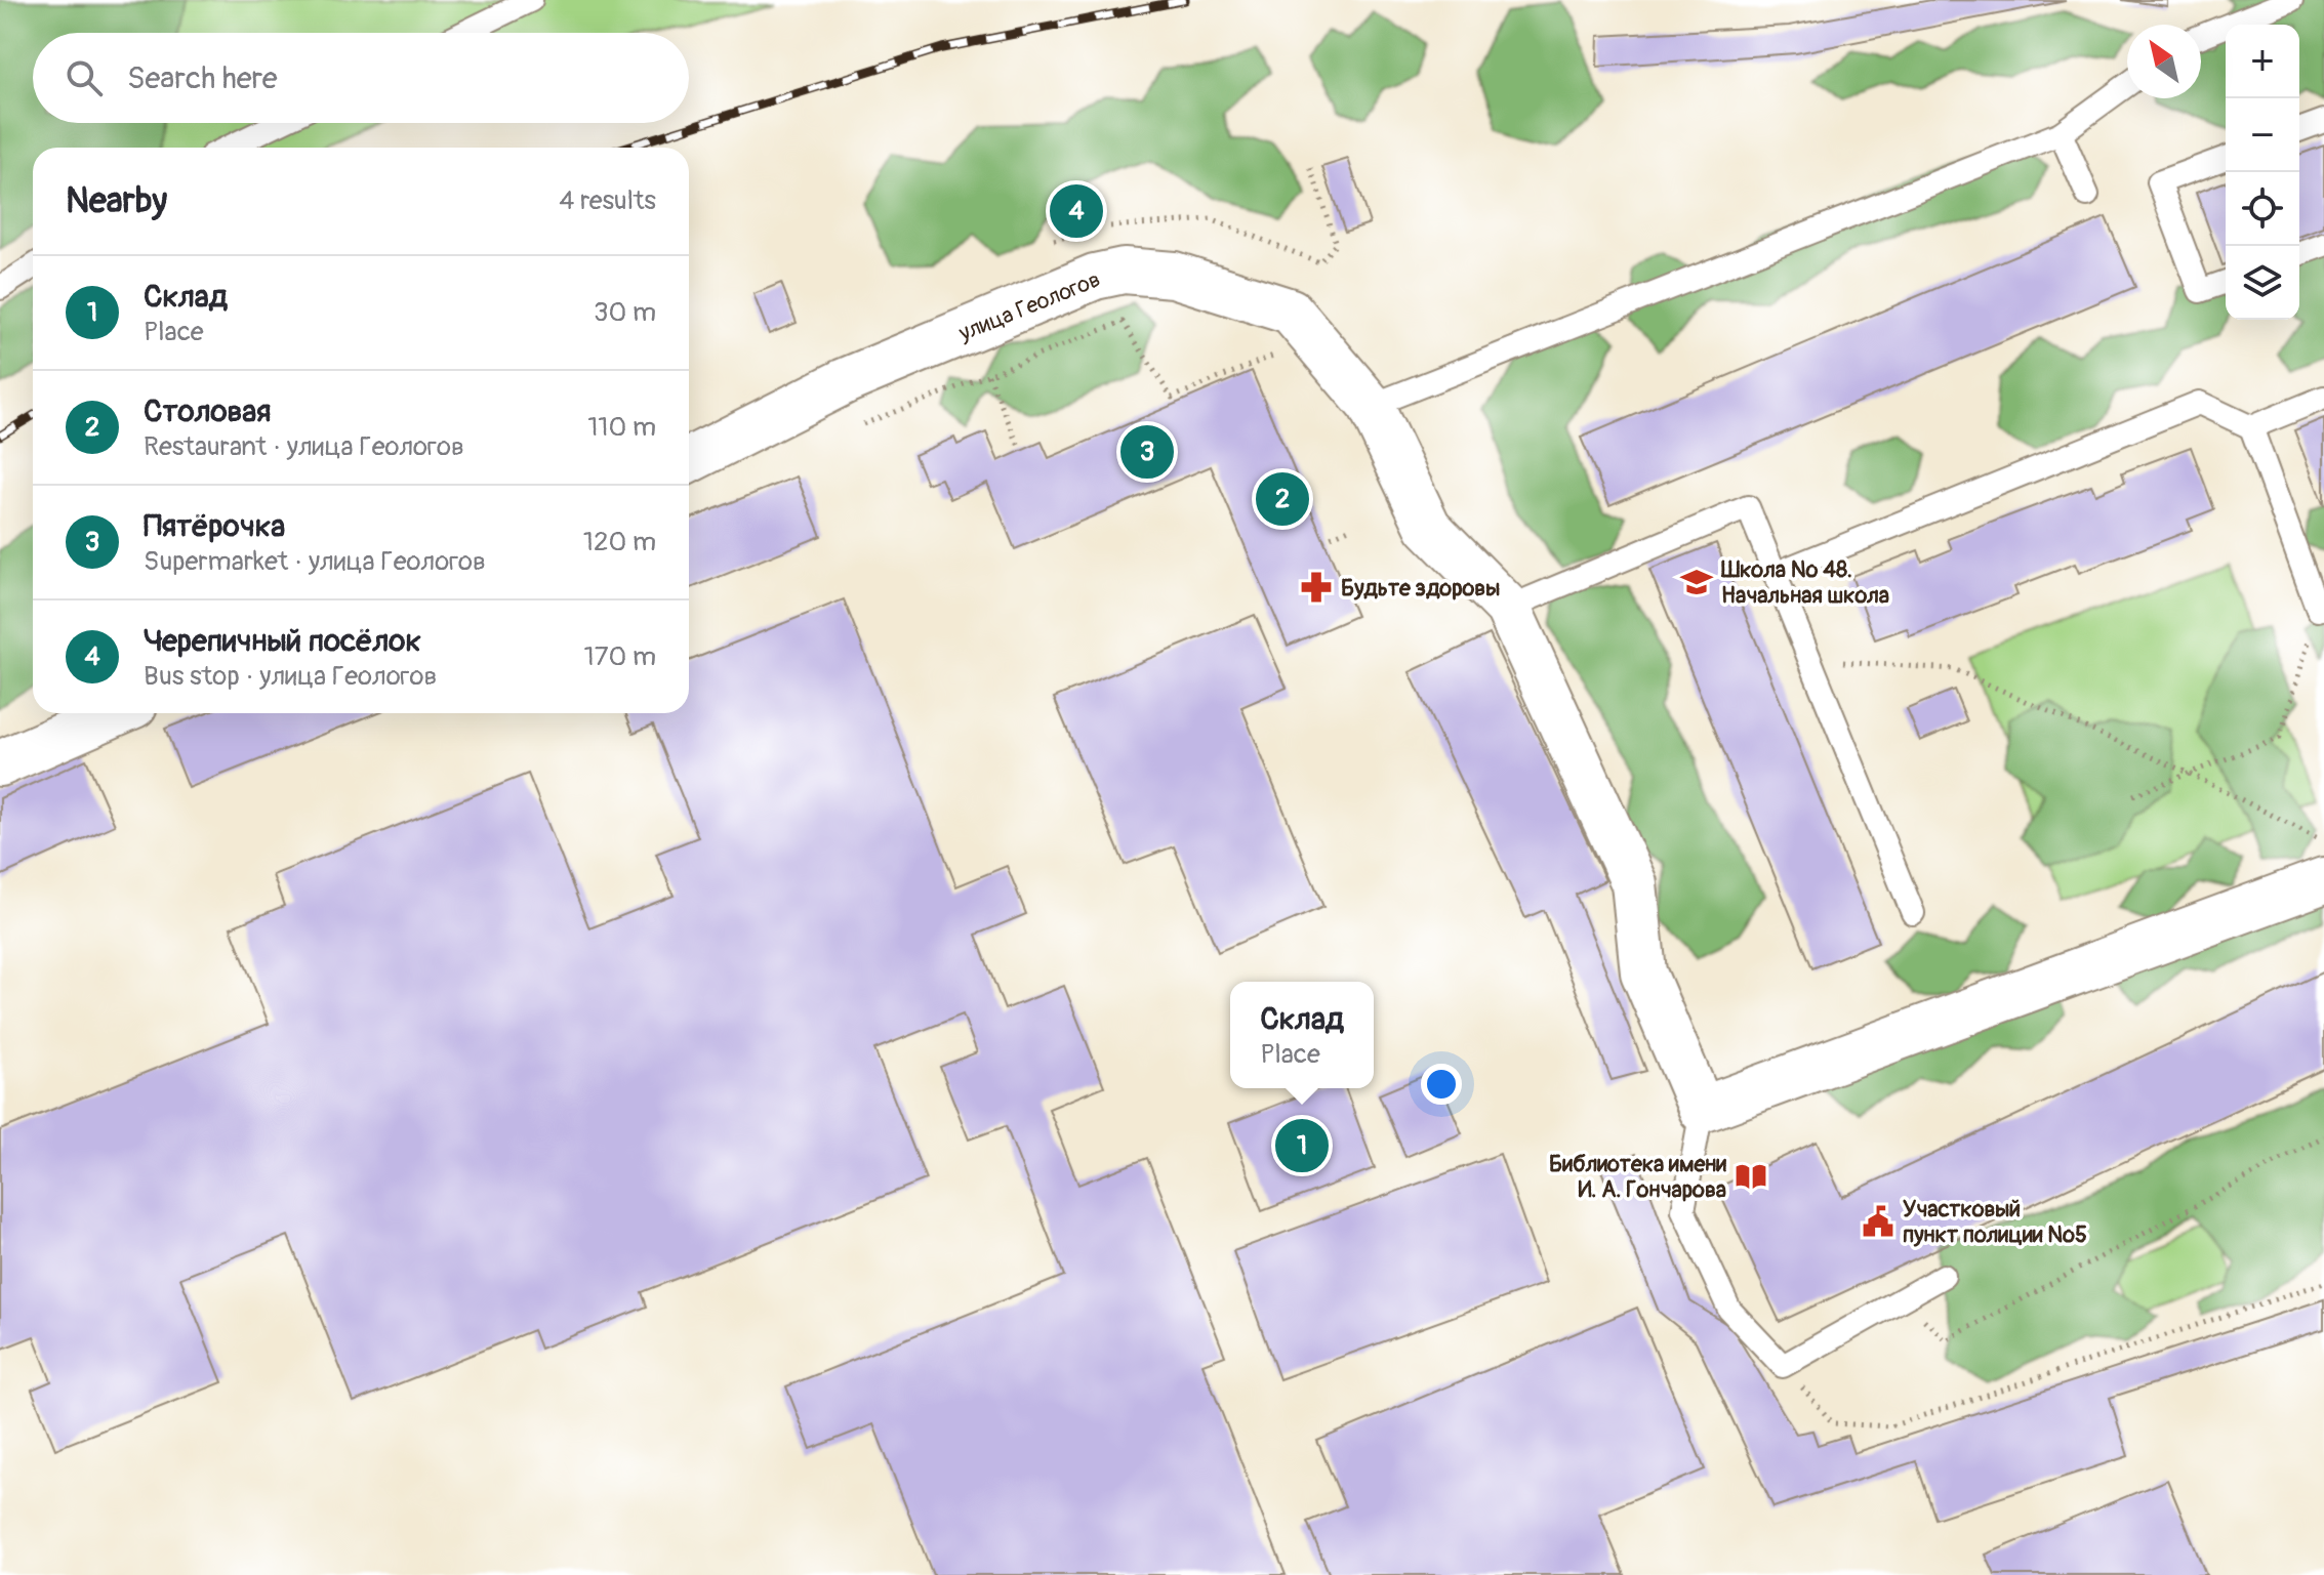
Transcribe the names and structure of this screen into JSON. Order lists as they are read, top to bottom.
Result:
{
  "streets": {
    "street": ["улица Геологов"]
  },
  "places": {
    "school or university": ["Школа № 48. Начальная школа"],
    "pharmacy": ["Будьте здоровы"],
    "library": ["Библиотека имени И. А. Гончарова"],
    "public building": ["Участковый пункт полиции №5"]
  },
  "north": "top left",
  "page": {
    "map_buttons": ["+", "−"],
    "search": "Search here",
    "heading": ["Nearby", "4 results"],
    "pins": [
      "4",
      "3",
      "2",
      "1"
    ],
    "list": [
      {
        "mark": "1",
        "name": "Склад",
        "note": "Place",
        "value": "30 m"
      },
      {
        "mark": "2",
        "name": "Столовая",
        "note": "Restaurant · улица Геологов",
        "value": "110 m"
      },
      {
        "mark": "3",
        "name": "Пятёрочка",
        "note": "Supermarket · улица Геологов",
        "value": "120 m"
      },
      {
        "mark": "4",
        "name": "Черепичный посёлок",
        "note": "Bus stop · улица Геологов",
        "value": "170 m"
      }
    ],
    "popup": ["Склад", "Place"]
  }
}
